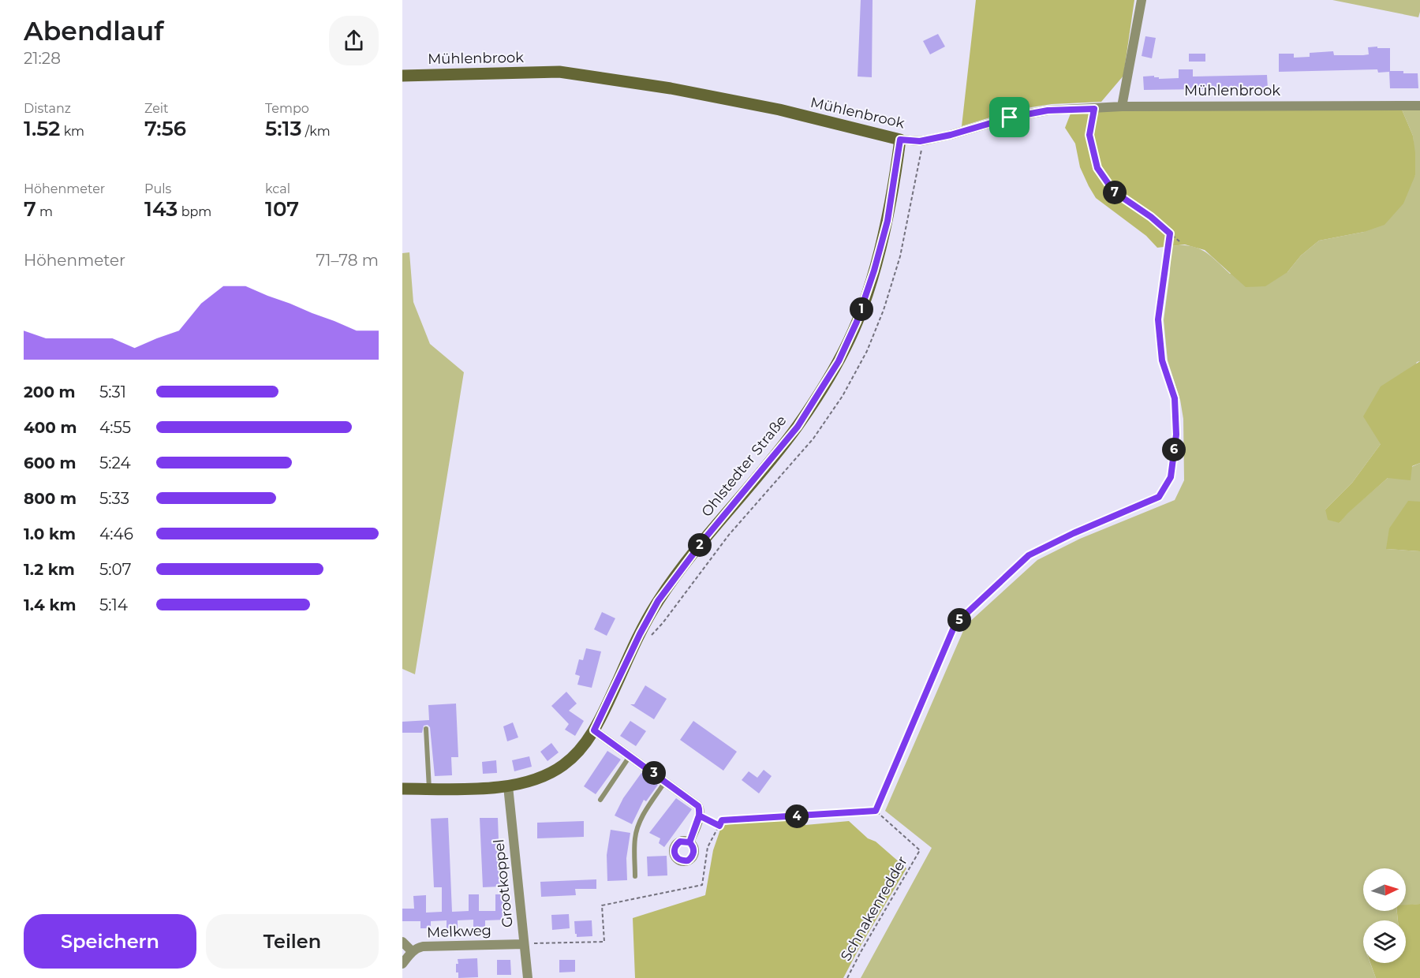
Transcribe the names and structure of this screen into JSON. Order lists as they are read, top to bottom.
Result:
{
  "streets": {
    "street": [
      "Mühlenbrook",
      "Ohlstedter Straße",
      "Grootkoppel",
      "Melkweg"
    ],
    "path": ["Schnakenredder"]
  },
  "crossings": [
    ["Mühlenbrook", "Ohlstedter Straße"],
    ["Ohlstedter Straße", "Grootkoppel"],
    ["Grootkoppel", "Melkweg"]
  ],
  "north": "right",
  "page": {
    "heading": ["Abendlauf", "21:28"],
    "stats": [
      ["Distanz", "1.52 km"],
      ["Zeit", "7:56"],
      ["Tempo", "5:13 /km"],
      ["Höhenmeter", "7 m"],
      ["Puls", "143 bpm"],
      ["kcal", "107"]
    ],
    "pins": [
      "7",
      "1",
      "6",
      "2",
      "5",
      "3",
      "4"
    ],
    "chart": ["Höhenmeter", "71–78 m"],
    "list": [
      {
        "name": "200 m",
        "note": "5:31"
      },
      {
        "name": "400 m",
        "note": "4:55"
      },
      {
        "name": "600 m",
        "note": "5:24"
      },
      {
        "name": "800 m",
        "note": "5:33"
      },
      {
        "name": "1.0 km",
        "note": "4:46"
      },
      {
        "name": "1.2 km",
        "note": "5:07"
      },
      {
        "name": "1.4 km",
        "note": "5:14"
      }
    ],
    "buttons": ["Speichern", "Teilen"]
  }
}
